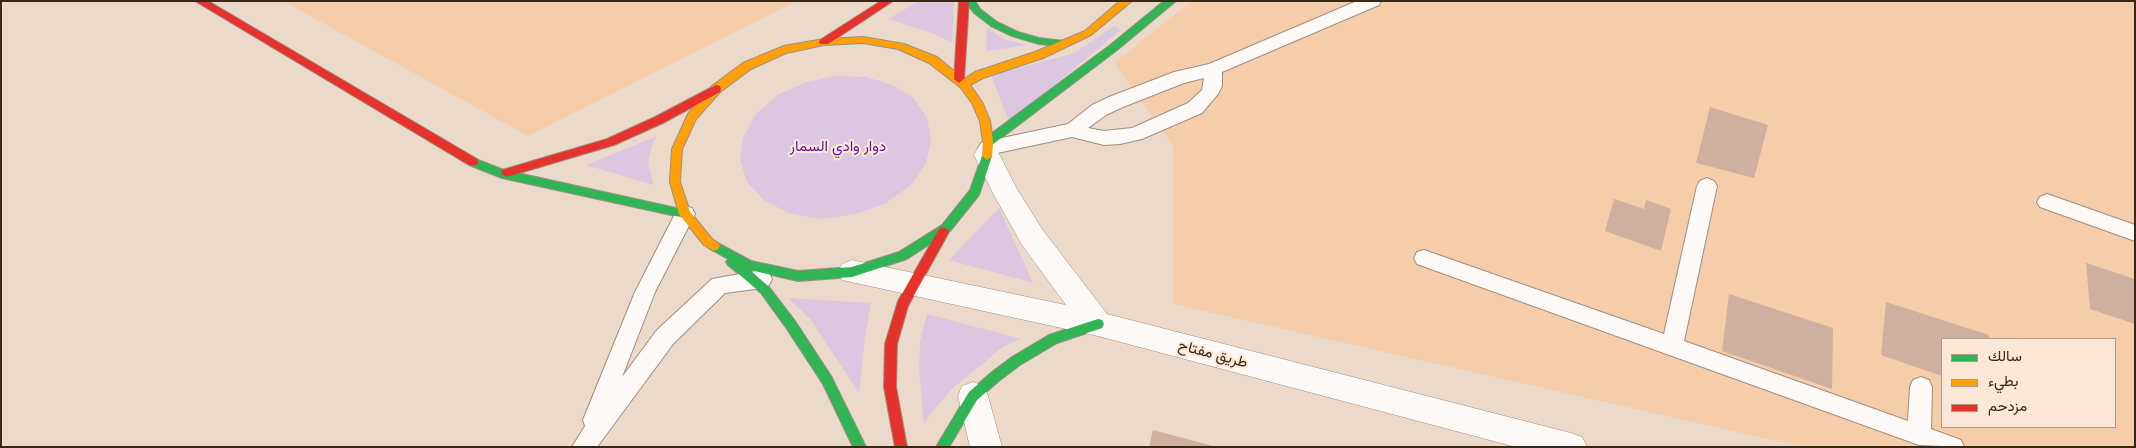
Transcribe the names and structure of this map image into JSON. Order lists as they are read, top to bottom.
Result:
{
  "streets": {
    "street": ["طريق مفتاح"]
  },
  "parks": ["دوار وادي السمار"],
  "legend": ["سالك", "بطيء", "مزدحم"]
}
